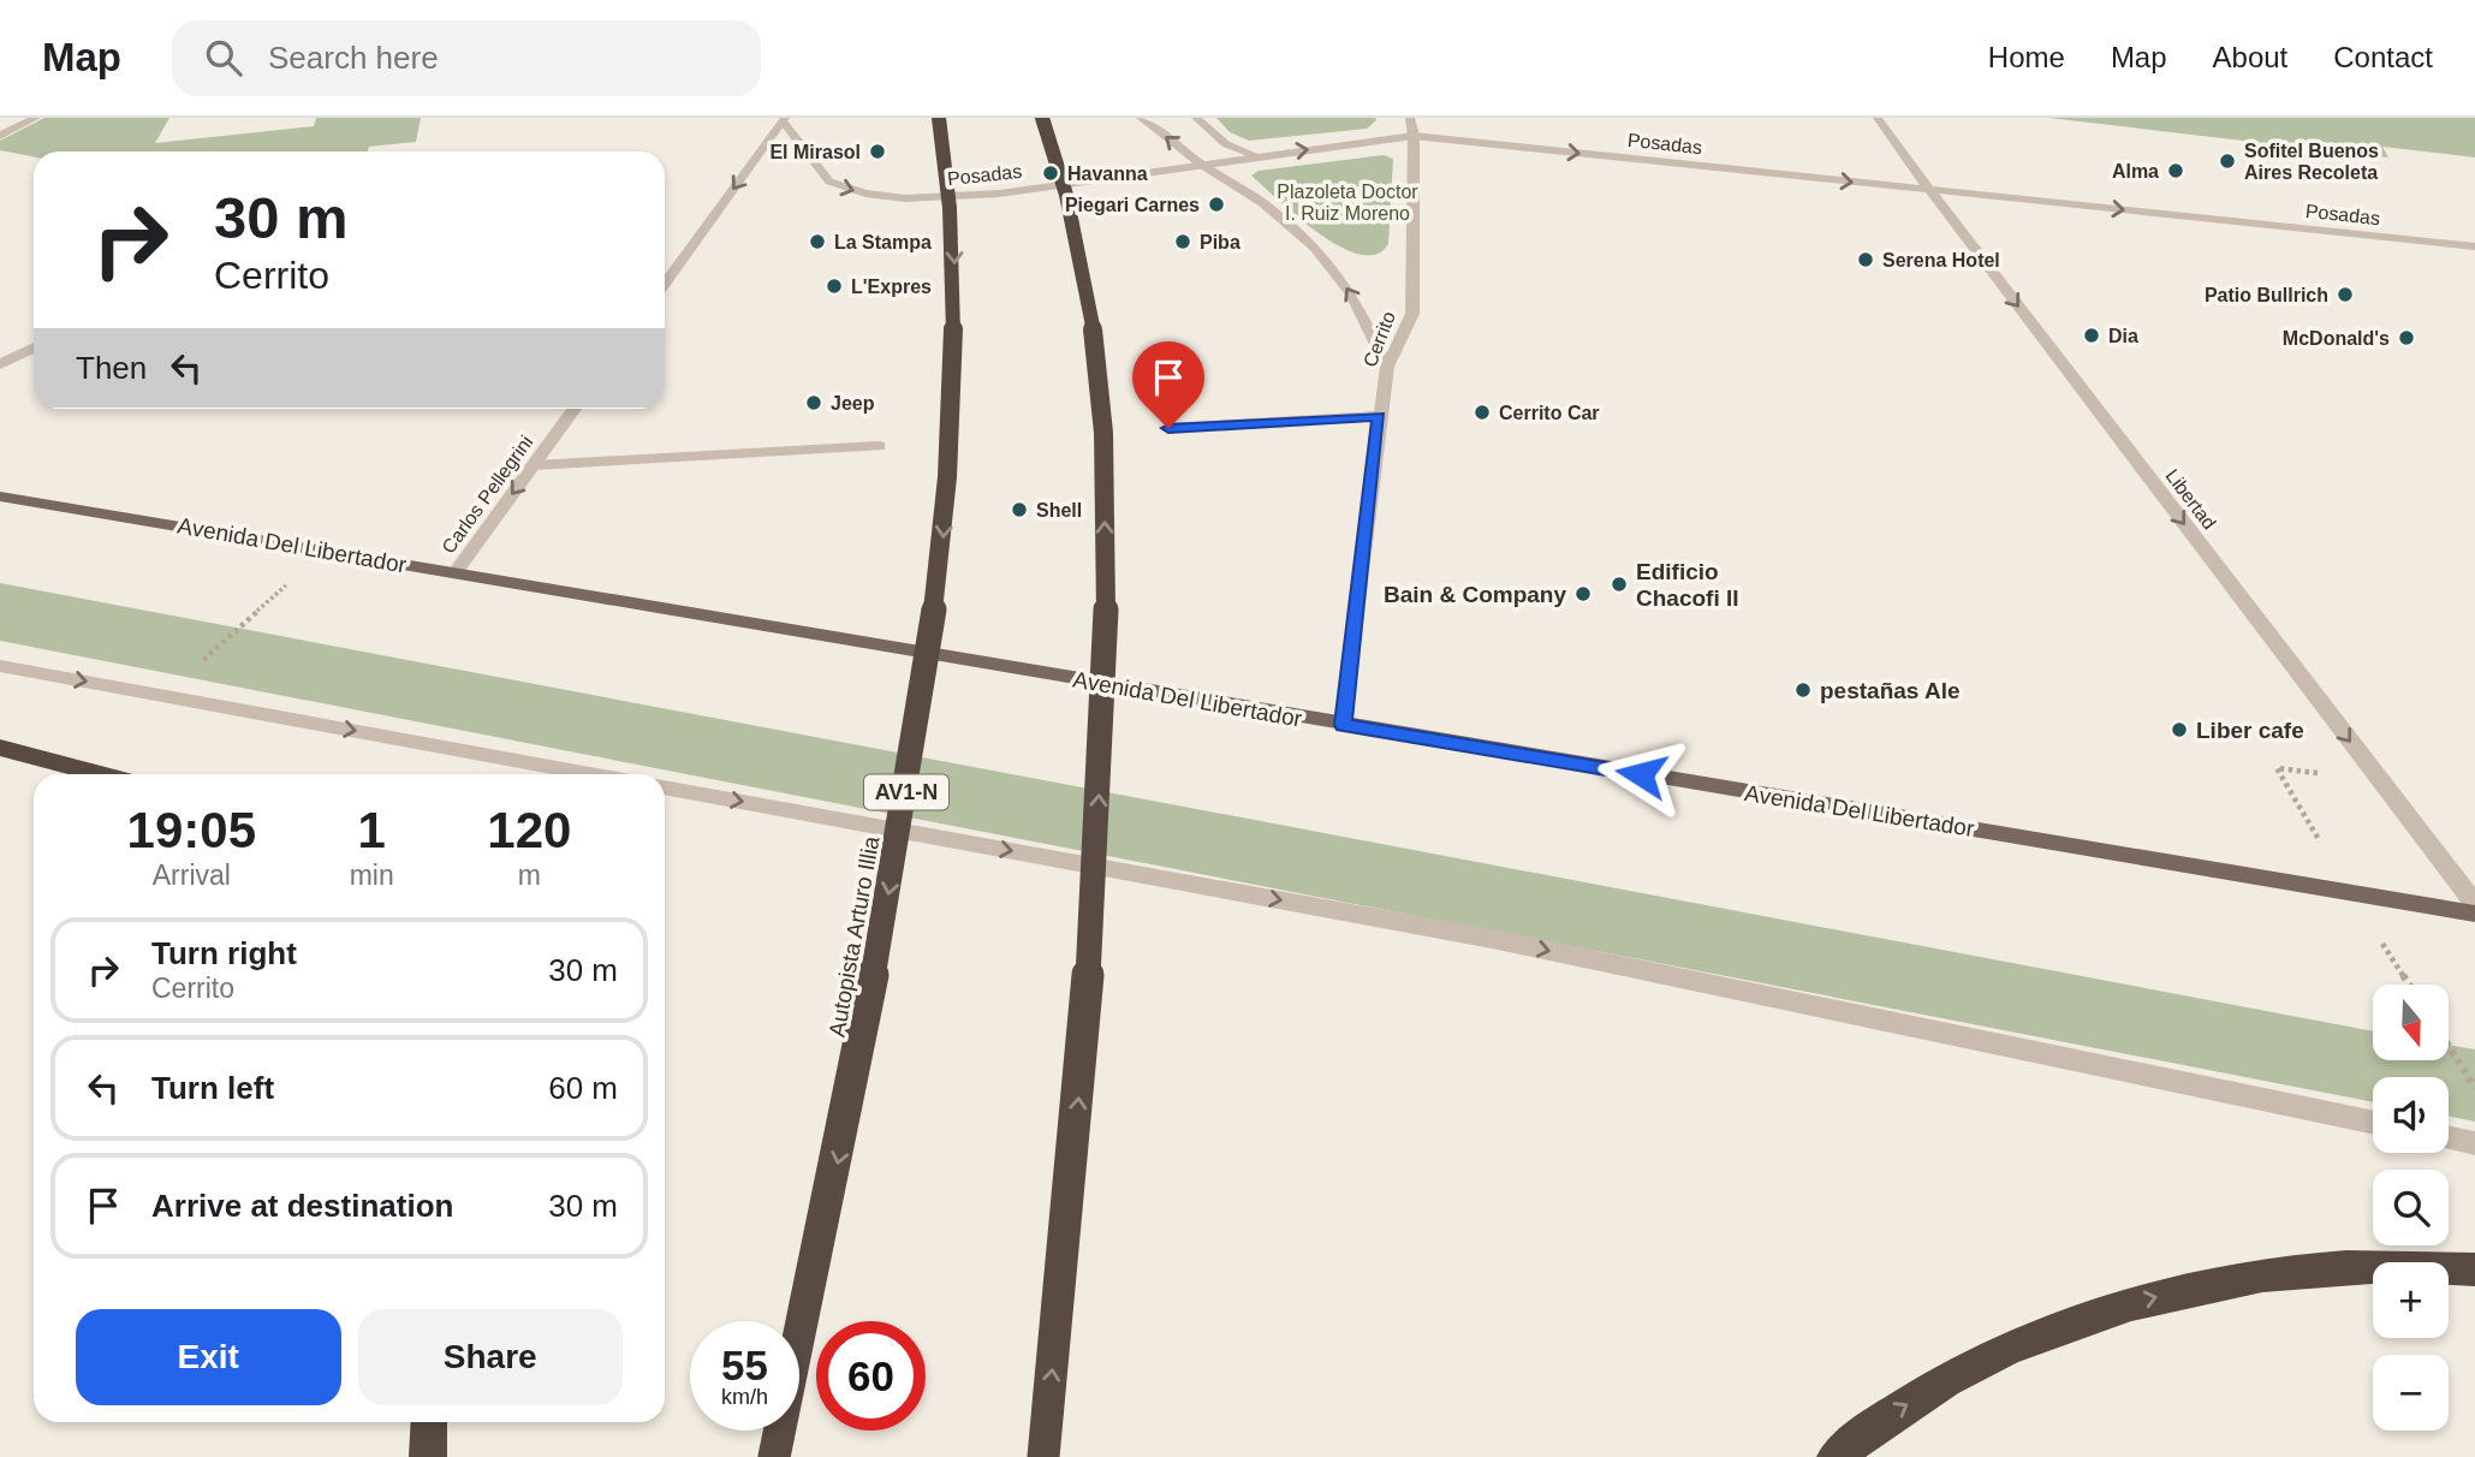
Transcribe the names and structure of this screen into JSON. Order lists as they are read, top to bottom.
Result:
{
  "streets": {
    "highway": ["AV1-N", "Autopista Arturo Illia"],
    "main road": ["Avenida Del Libertador"],
    "street": [
      "Posadas",
      "Cerrito",
      "Carlos Pellegrini",
      "Libertad"
    ]
  },
  "crossings": [
    ["Posadas", "Cerrito"],
    ["Posadas", "Libertad"],
    ["Cerrito", "Avenida Del Libertador"],
    ["Carlos Pellegrini", "Avenida Del Libertador"]
  ],
  "one_way": ["Posadas", "Carlos Pellegrini", "Libertad"],
  "parks": ["Plazoleta Doctor I. Ruiz Moreno"],
  "places": [
    "El Mirasol",
    "Sofitel Buenos Aires Recoleta",
    "Alma",
    "Havanna",
    "Piegari Carnes",
    "La Stampa",
    "Piba",
    "Serena Hotel",
    "L'Expres",
    "Patio Bullrich",
    "Dia",
    "McDonald's",
    "Jeep",
    "Cerrito Car",
    "Shell",
    "Edificio Chacofi II",
    "Bain & Company",
    "pestañas Ale",
    "Liber cafe"
  ],
  "north": "bottom",
  "page": {
    "header": "Map",
    "search": "Search here",
    "nav": [
      "Home",
      "Map",
      "About",
      "Contact"
    ],
    "turn": ["30 m", "Cerrito"],
    "then": "Then",
    "eta": [
      "19:05",
      "Arrival",
      "1",
      "min",
      "120",
      "m"
    ],
    "list": [
      {
        "name": "Turn right",
        "note": "Cerrito",
        "value": "30 m"
      },
      {
        "name": "Turn left",
        "value": "60 m"
      },
      {
        "name": "Arrive at destination",
        "value": "30 m"
      }
    ],
    "map_buttons": ["+", "−"],
    "buttons": ["Exit", "Share"],
    "speed": "55 km/h",
    "limit": "60"
  }
}
